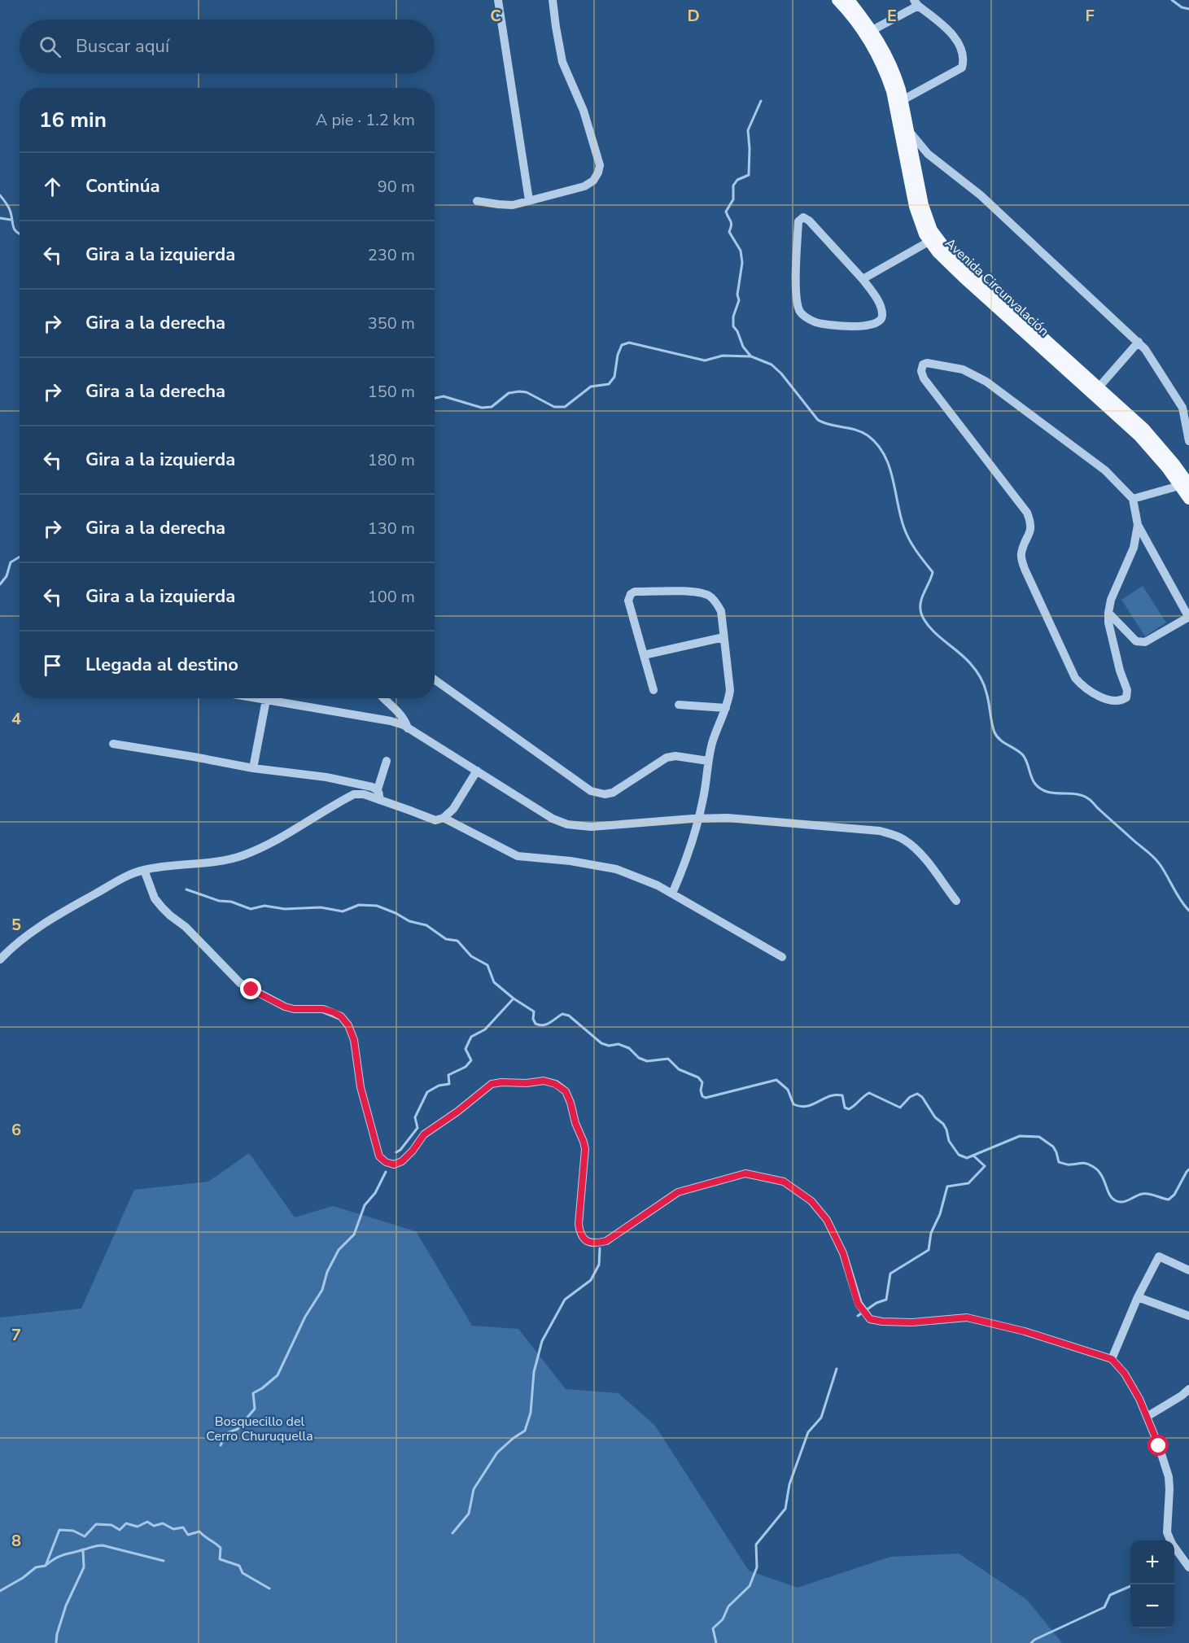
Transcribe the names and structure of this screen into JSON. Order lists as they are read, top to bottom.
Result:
{
  "streets": {
    "main road": ["Avenida Circunvalación"]
  },
  "parks": ["Bosquecillo del Cerro Churuquella"],
  "page": {
    "search": "Buscar aquí",
    "heading": ["16 min", "A pie · 1.2 km"],
    "list": [
      ["Continúa", "90 m"],
      ["Gira a la izquierda", "230 m"],
      ["Gira a la derecha", "350 m"],
      ["Gira a la derecha", "150 m"],
      ["Gira a la izquierda", "180 m"],
      ["Gira a la derecha", "130 m"],
      ["Gira a la izquierda", "100 m"],
      "Llegada al destino"
    ],
    "map_buttons": ["+", "−"]
  },
  "grid": {
    "columns": [
      "C",
      "D",
      "E",
      "F"
    ],
    "rows": [
      "4",
      "5",
      "6",
      "7",
      "8"
    ]
  }
}
